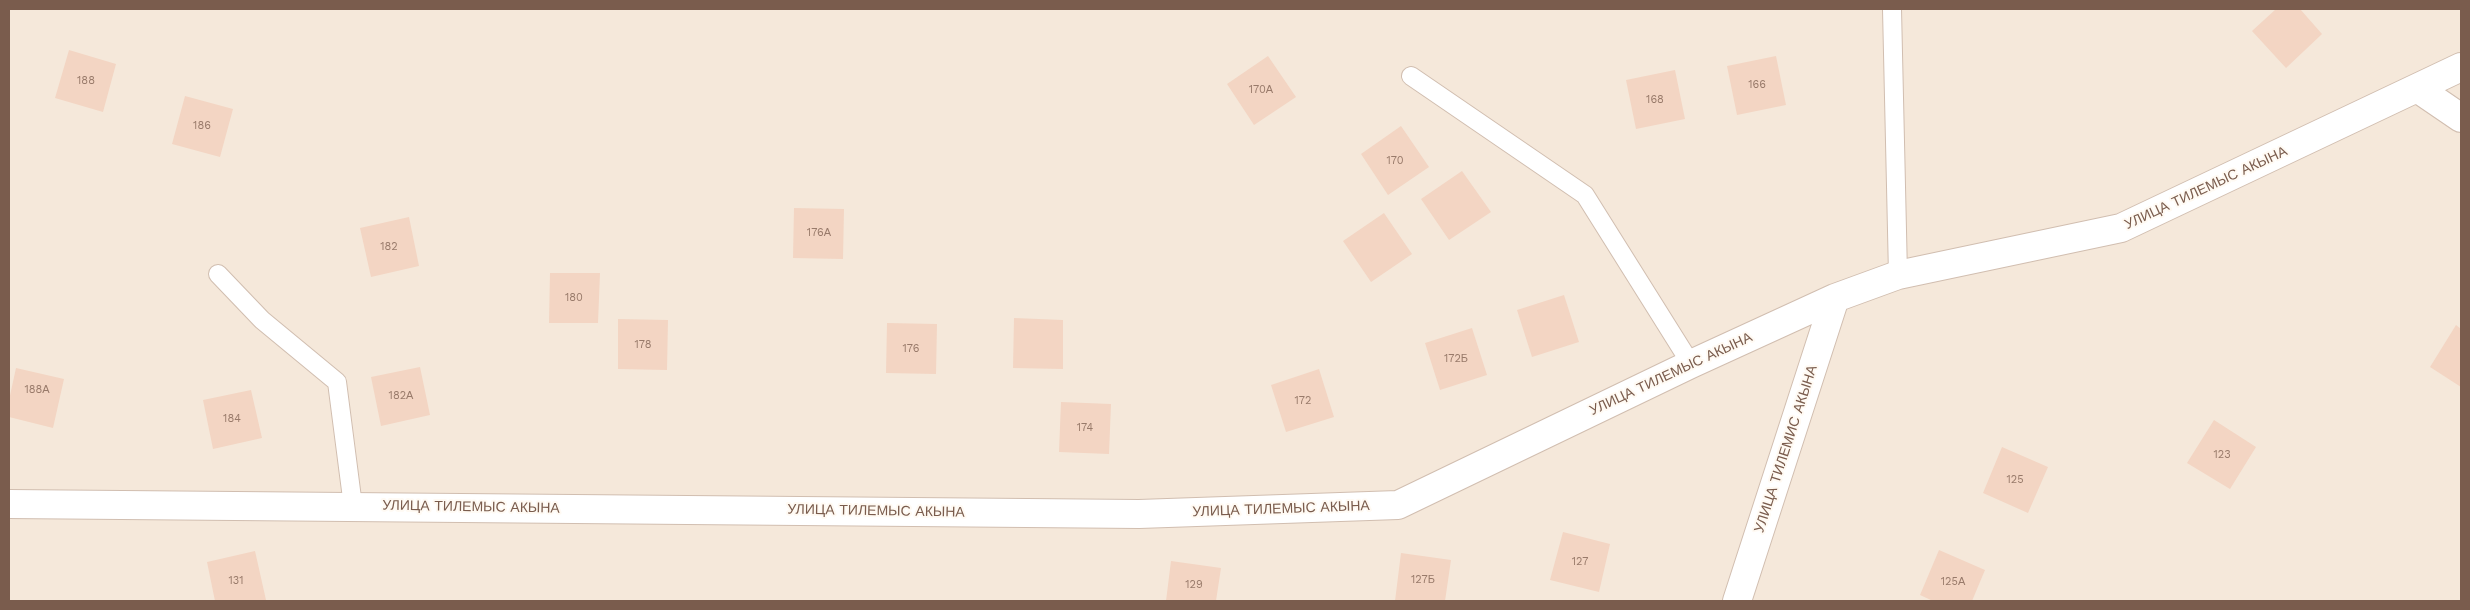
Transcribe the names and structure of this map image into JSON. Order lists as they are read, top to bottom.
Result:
{
  "streets": {
    "street": ["УЛИЦА ТИЛЕМЫС АКЫНА", "УЛИЦА ТИЛЕМИС АКЫНА"]
  },
  "crossings": [
    ["УЛИЦА ТИЛЕМЫС АКЫНА", "УЛИЦА ТИЛЕМИС АКЫНА"]
  ],
  "house_numbers": [
    "188",
    "166",
    "170А",
    "168",
    "186",
    "170",
    "176А",
    "182",
    "180",
    "178",
    "176",
    "172Б",
    "188А",
    "182А",
    "172",
    "184",
    "174",
    "123",
    "125",
    "127",
    "127Б",
    "131",
    "125А",
    "129"
  ]
}
